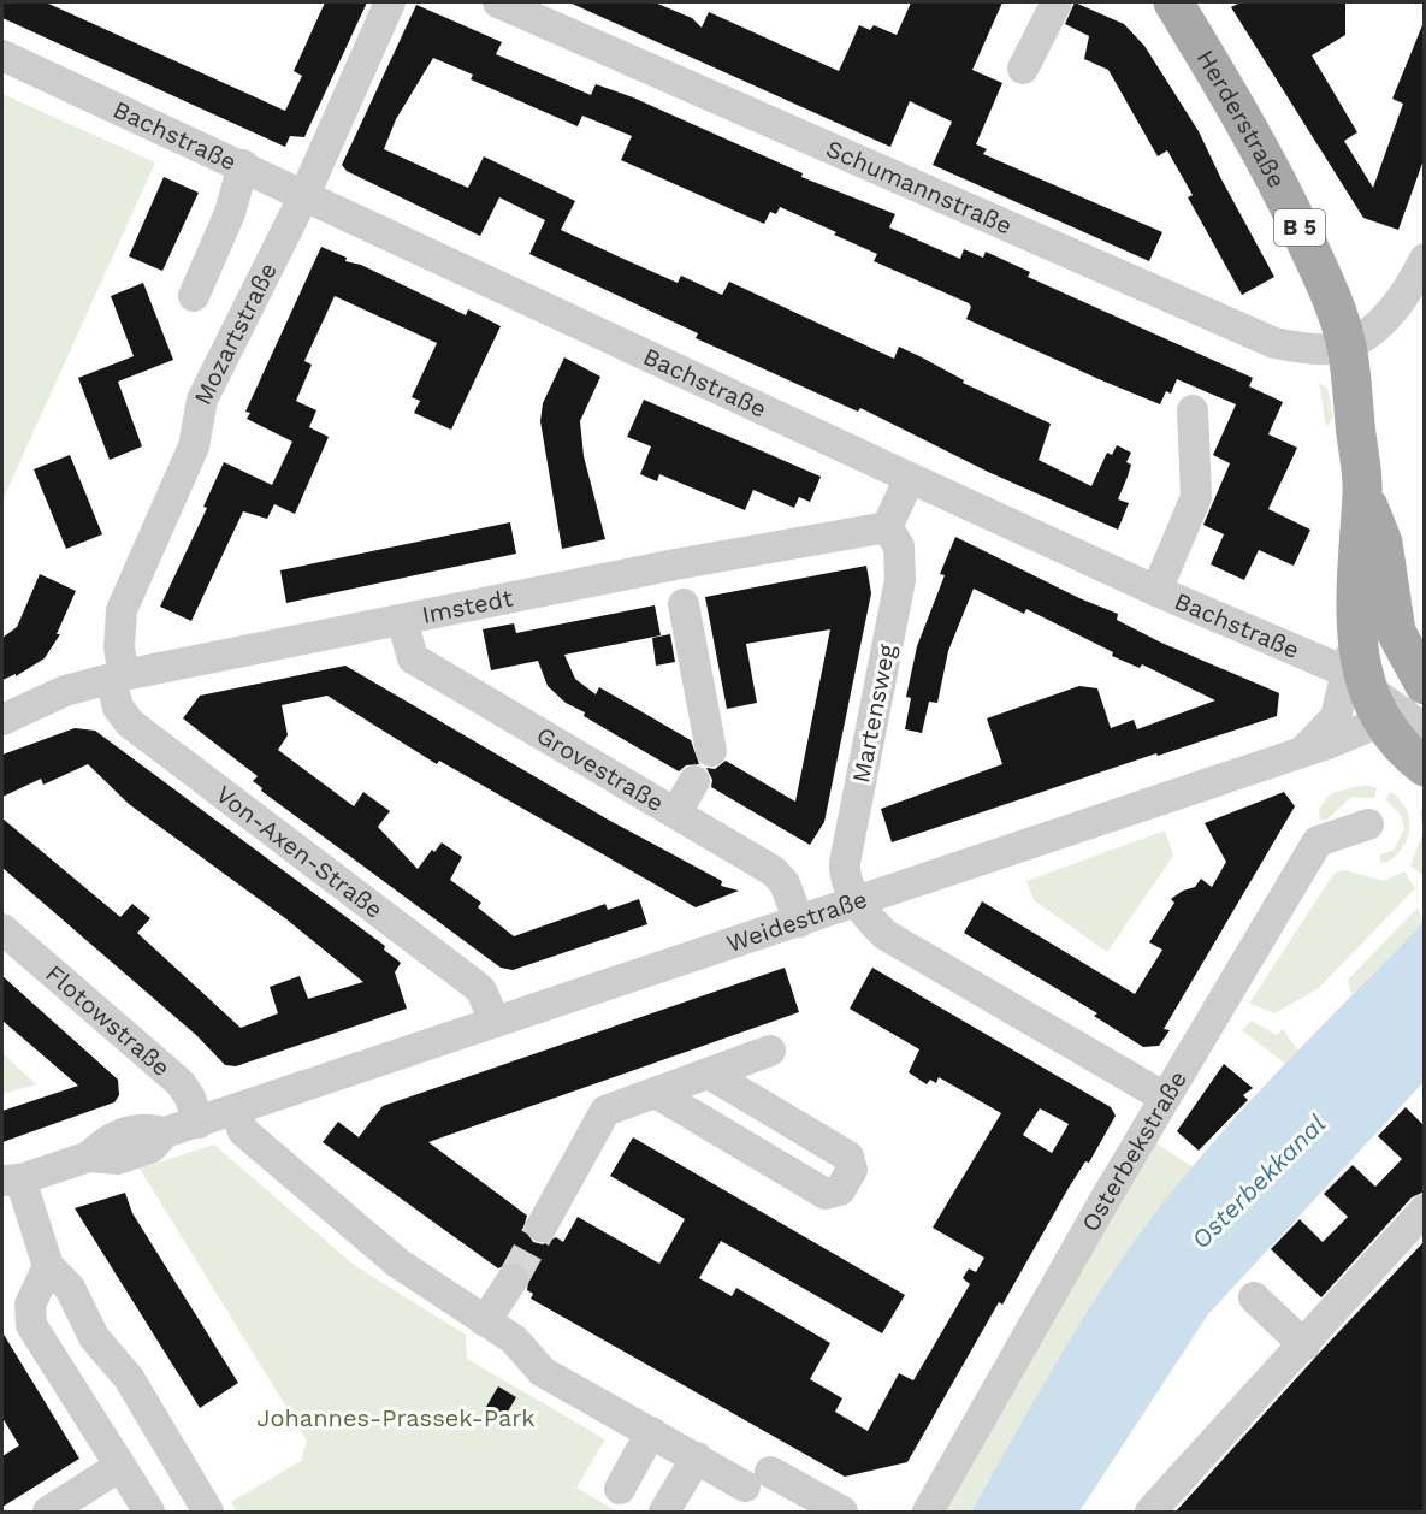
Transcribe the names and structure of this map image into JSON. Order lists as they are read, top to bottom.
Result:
{
  "streets": {
    "main road": ["Herderstraße", "B 5"],
    "street": [
      "Bachstraße",
      "Schumannstraße",
      "Mozartstraße",
      "Imstedt",
      "Martensweg",
      "Grovestraße",
      "Von-Axen-Straße",
      "Weidestraße",
      "Flotowstraße",
      "Osterbekstraße"
    ]
  },
  "crossings": [
    ["Herderstraße", "Bachstraße"],
    ["Herderstraße", "Schumannstraße"],
    ["Herderstraße", "B 5"],
    ["Herderstraße", "Weidestraße"],
    ["Bachstraße", "Mozartstraße"],
    ["B 5", "Weidestraße"],
    ["Mozartstraße", "Imstedt"],
    ["Mozartstraße", "Von-Axen-Straße"],
    ["Imstedt", "Martensweg"],
    ["Imstedt", "Grovestraße"],
    ["Imstedt", "Von-Axen-Straße"],
    ["Martensweg", "Weidestraße"],
    ["Grovestraße", "Weidestraße"],
    ["Von-Axen-Straße", "Weidestraße"],
    ["Weidestraße", "Flotowstraße"]
  ],
  "water": ["Osterbekkanal"],
  "parks": ["Johannes-Prassek-Park"]
}
